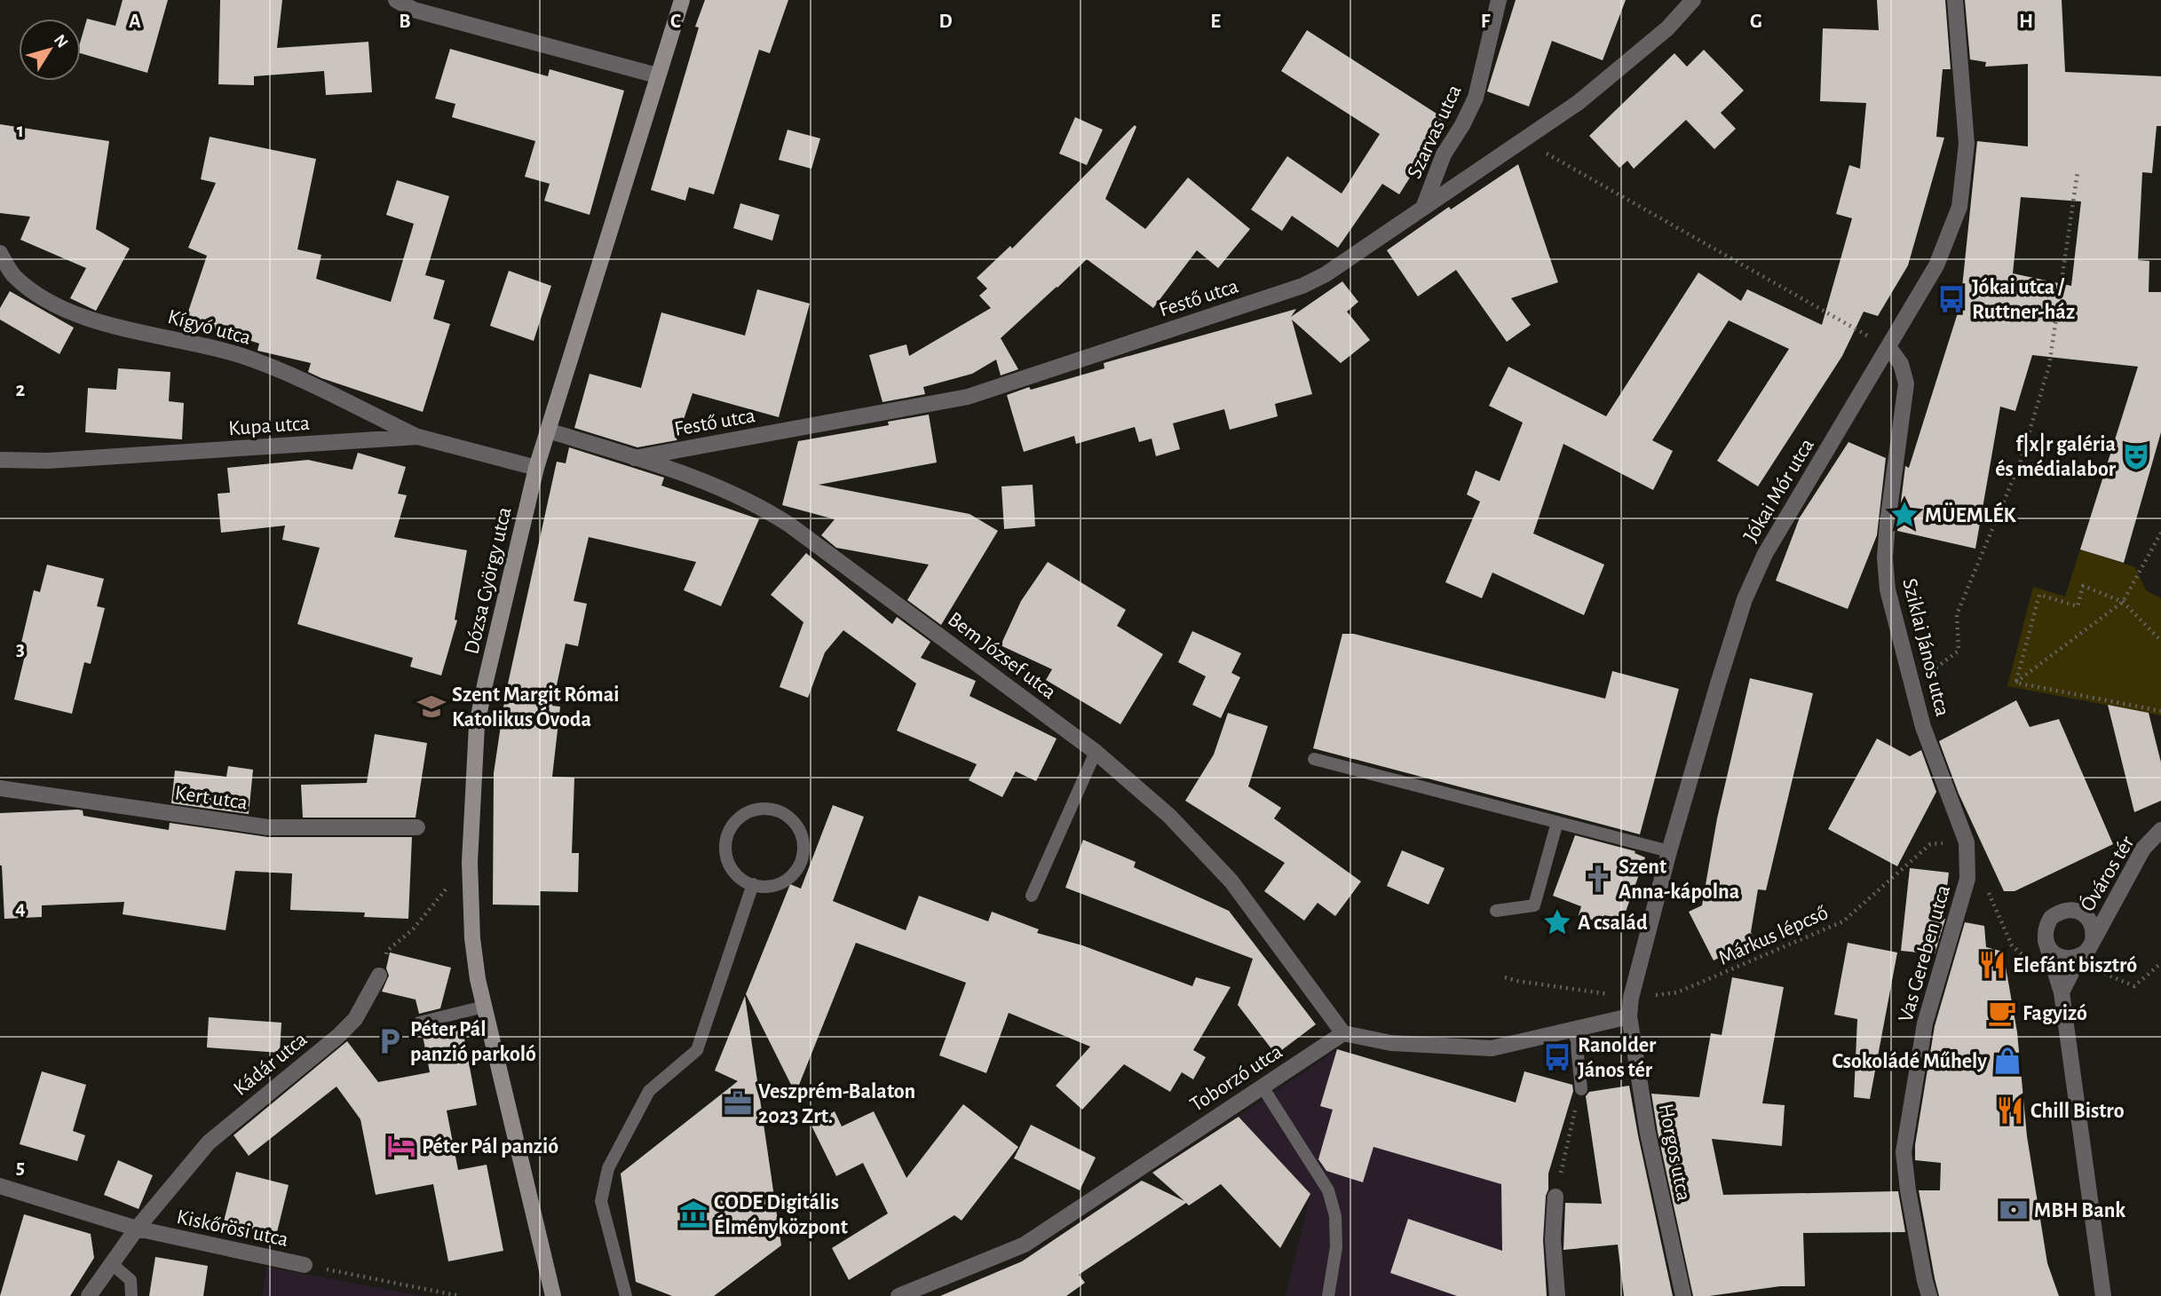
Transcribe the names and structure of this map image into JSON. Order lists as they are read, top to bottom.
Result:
{
  "streets": {
    "main road": ["Dózsa György utca"],
    "street": [
      "Szarvas utca",
      "Festő utca",
      "Kígyó utca",
      "Kupa utca",
      "Jókai Mór utca",
      "Sziklai János utca",
      "Bem József utca",
      "Kert utca",
      "Óváros tér",
      "Vas Gereben utca",
      "Kádár utca",
      "Toborzó utca",
      "Horgos utca",
      "Kiskőrösi utca"
    ],
    "path": ["Márkus lépcső"]
  },
  "crossings": [
    ["Szarvas utca", "Festő utca"],
    ["Festő utca", "Bem József utca"],
    ["Kígyó utca", "Kupa utca"],
    ["Kupa utca", "Dózsa György utca"],
    ["Jókai Mór utca", "Sziklai János utca"],
    ["Jókai Mór utca", "Horgos utca"],
    ["Dózsa György utca", "Bem József utca"],
    ["Sziklai János utca", "Márkus lépcső"],
    ["Sziklai János utca", "Vas Gereben utca"],
    ["Bem József utca", "Toborzó utca"],
    ["Márkus lépcső", "Vas Gereben utca"],
    ["Kádár utca", "Kiskőrösi utca"]
  ],
  "places": {
    "bus stop": ["Jókai utca / Ruttner-ház", "Ranolder János tér"],
    "theatre": ["f|x|r galéria és médialabor"],
    "place": ["MÜEMLÉK", "A család"],
    "school or university": ["Szent Margit Római Katolikus Óvoda"],
    "church": ["Szent Anna-kápolna"],
    "restaurant": ["Elefánt bisztró", "Chill Bistro"],
    "cafe": ["Fagyizó"],
    "parking": ["Péter Pál panzió parkoló"],
    "shop": ["Csokoládé Műhely"],
    "office": ["Veszprém-Balaton 2023 Zrt."],
    "hotel": ["Péter Pál panzió"],
    "bank": ["MBH Bank"],
    "museum": ["CODE Digitális Élményközpont"]
  },
  "north": "top right",
  "grid": {
    "columns": [
      "A",
      "B",
      "C",
      "D",
      "E",
      "F",
      "G",
      "H"
    ],
    "rows": [
      "1",
      "2",
      "3",
      "4",
      "5"
    ]
  }
}
